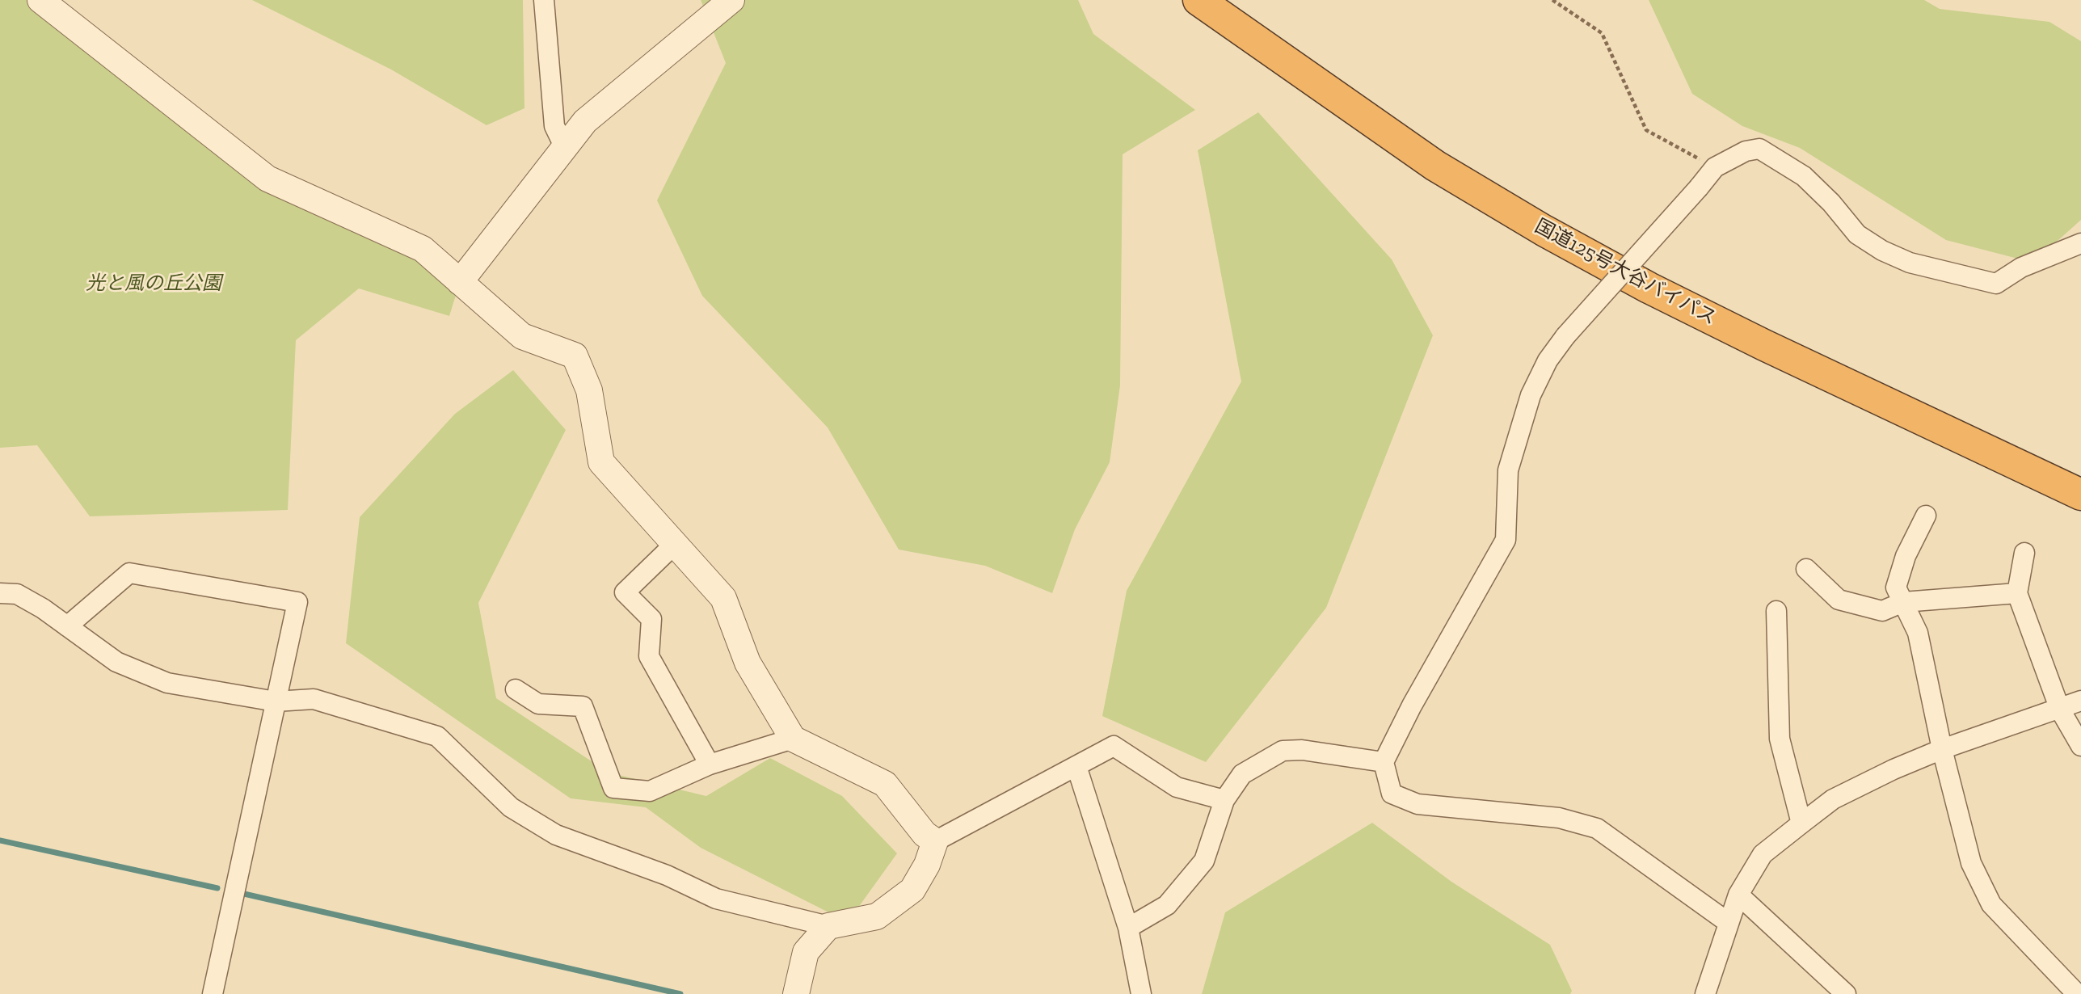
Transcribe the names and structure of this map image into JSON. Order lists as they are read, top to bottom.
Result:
{
  "streets": {
    "highway": ["国道125号大谷バイパス"]
  },
  "parks": ["光と風の丘公園"]
}
